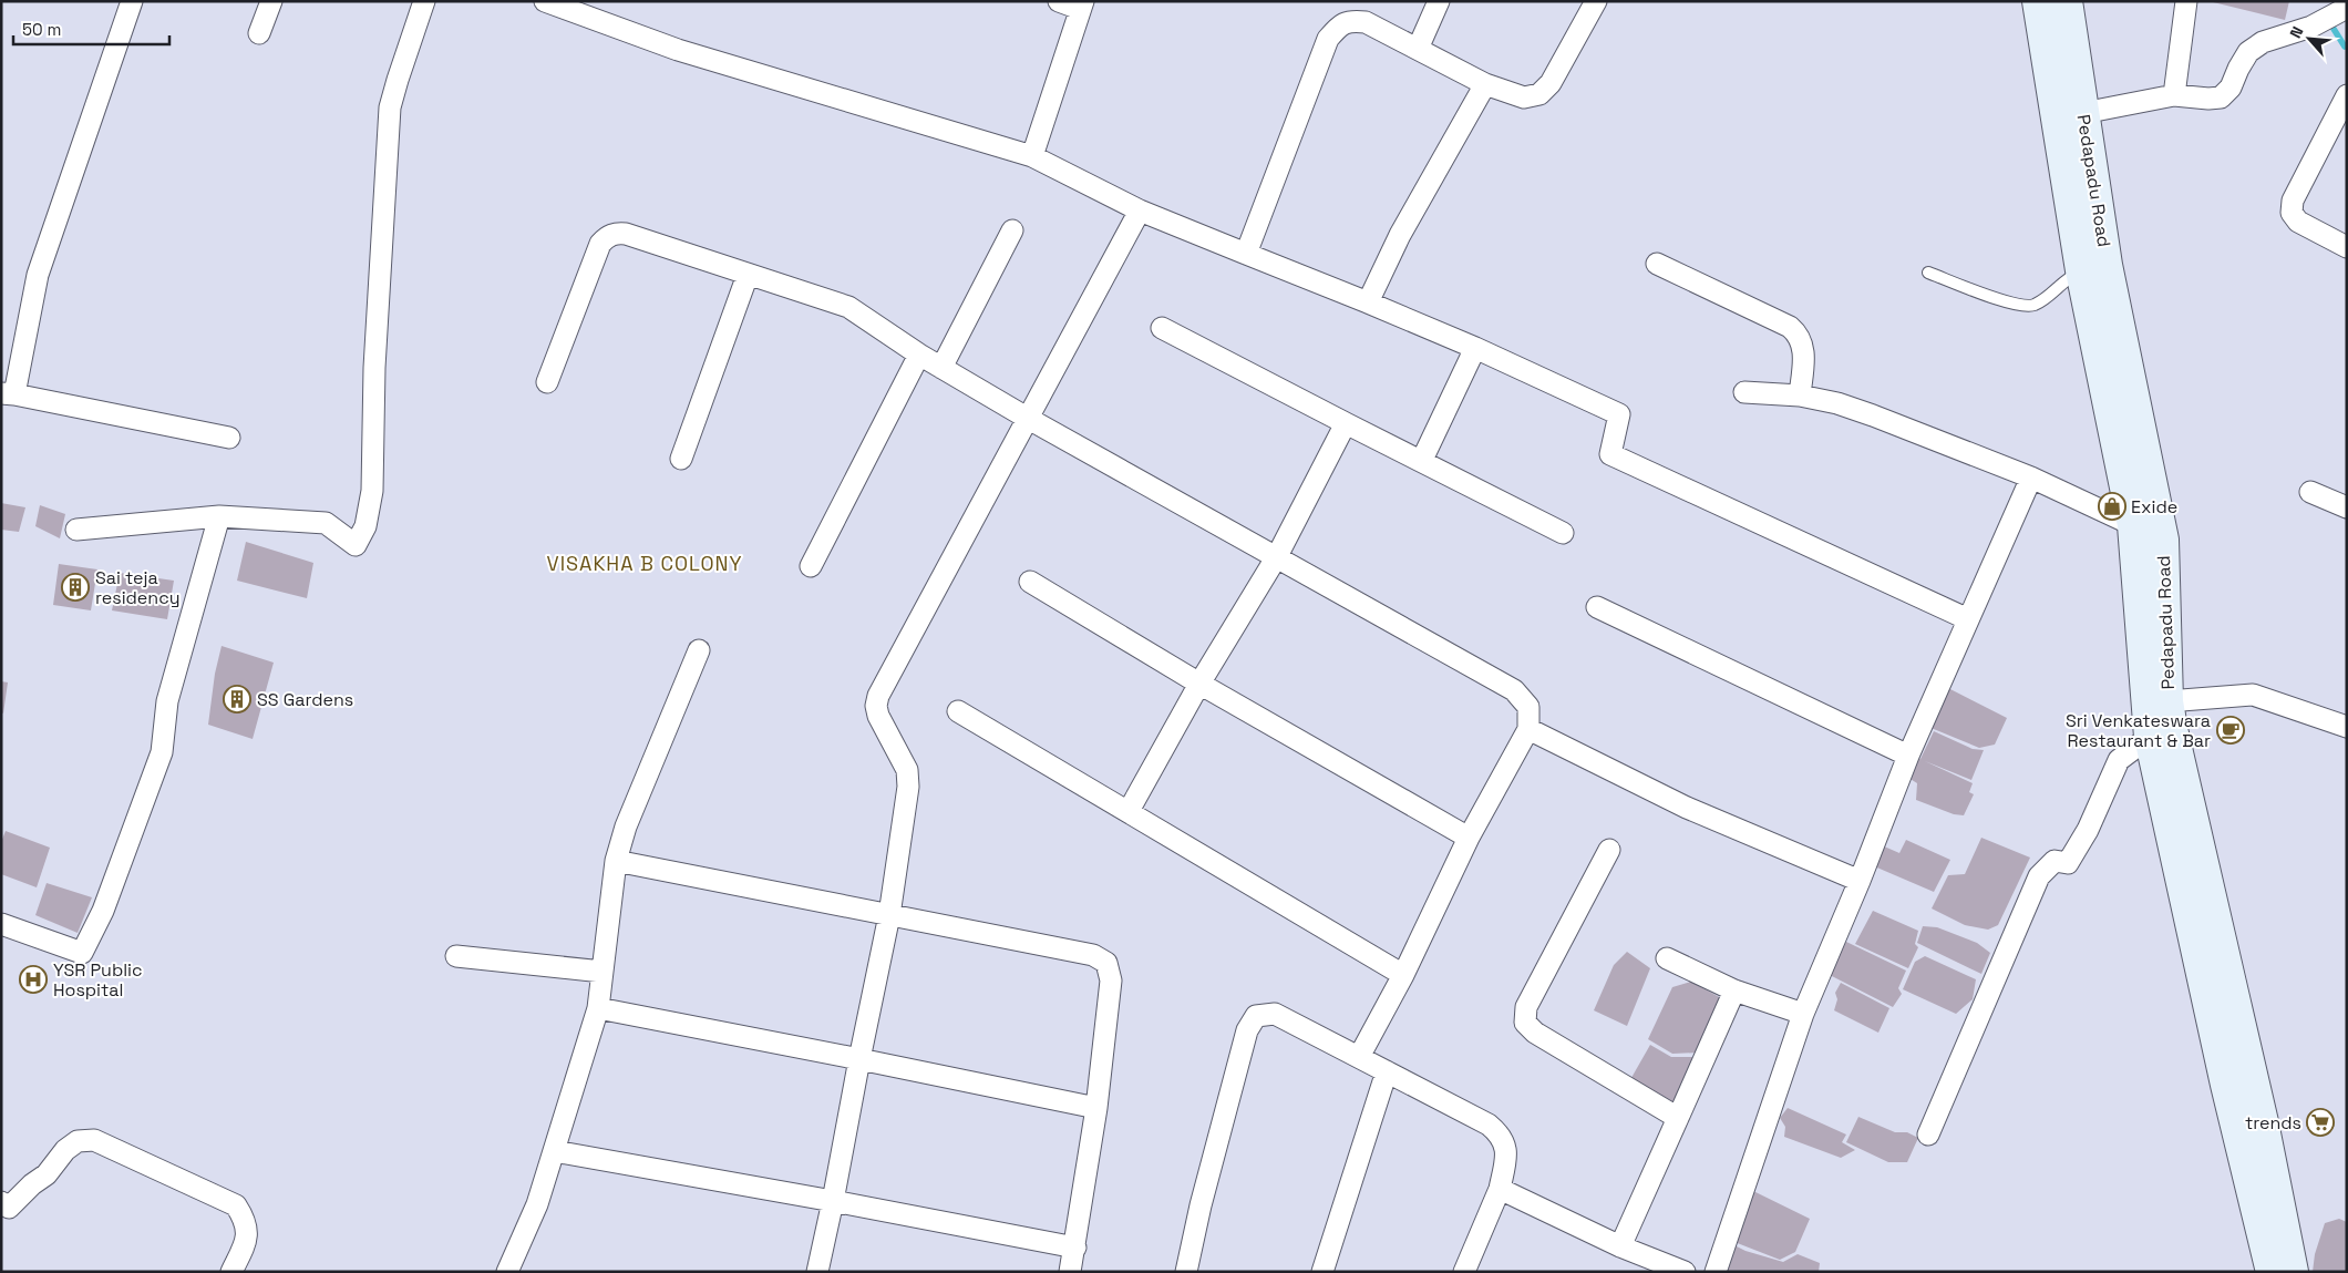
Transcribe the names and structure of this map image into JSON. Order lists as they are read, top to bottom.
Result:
{
  "streets": {
    "main road": ["Pedapadu Road"]
  },
  "districts": ["VISAKHA B COLONY"],
  "places": {
    "shop": ["Exide"],
    "building": ["Sai teja residency", "SS Gardens"],
    "cafe": ["Sri Venkateswara Restaurant & Bar"],
    "hospital": ["YSR Public Hospital"],
    "supermarket": ["trends"]
  },
  "scale_bar": "50 m",
  "north": "top left"
}
